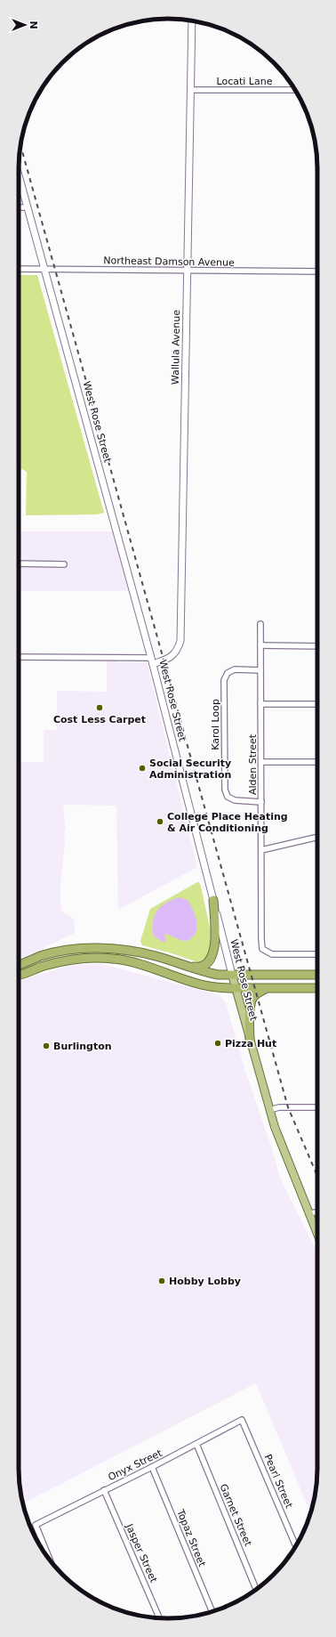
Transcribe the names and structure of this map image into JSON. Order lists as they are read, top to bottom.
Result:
{
  "streets": {
    "main road": ["Wallula Avenue", "West Rose Street"],
    "street": [
      "Locati Lane",
      "Northeast Damson Avenue",
      "Karol Loop",
      "Alden Street",
      "Onyx Street",
      "Pearl Street",
      "Garnet Street",
      "Topaz Street",
      "Jasper Street"
    ]
  },
  "crossings": [
    ["Locati Lane", "Wallula Avenue"],
    ["Northeast Damson Avenue", "Wallula Avenue"],
    ["Northeast Damson Avenue", "West Rose Street"],
    ["Wallula Avenue", "West Rose Street"],
    ["Karol Loop", "Alden Street"],
    ["Onyx Street", "Pearl Street"],
    ["Onyx Street", "Garnet Street"],
    ["Onyx Street", "Topaz Street"],
    ["Onyx Street", "Jasper Street"]
  ],
  "places": [
    "Cost Less Carpet",
    "Social Security Administration",
    "College Place Heating & Air Conditioning",
    "Pizza Hut",
    "Burlington",
    "Hobby Lobby"
  ],
  "north": "right"
}
